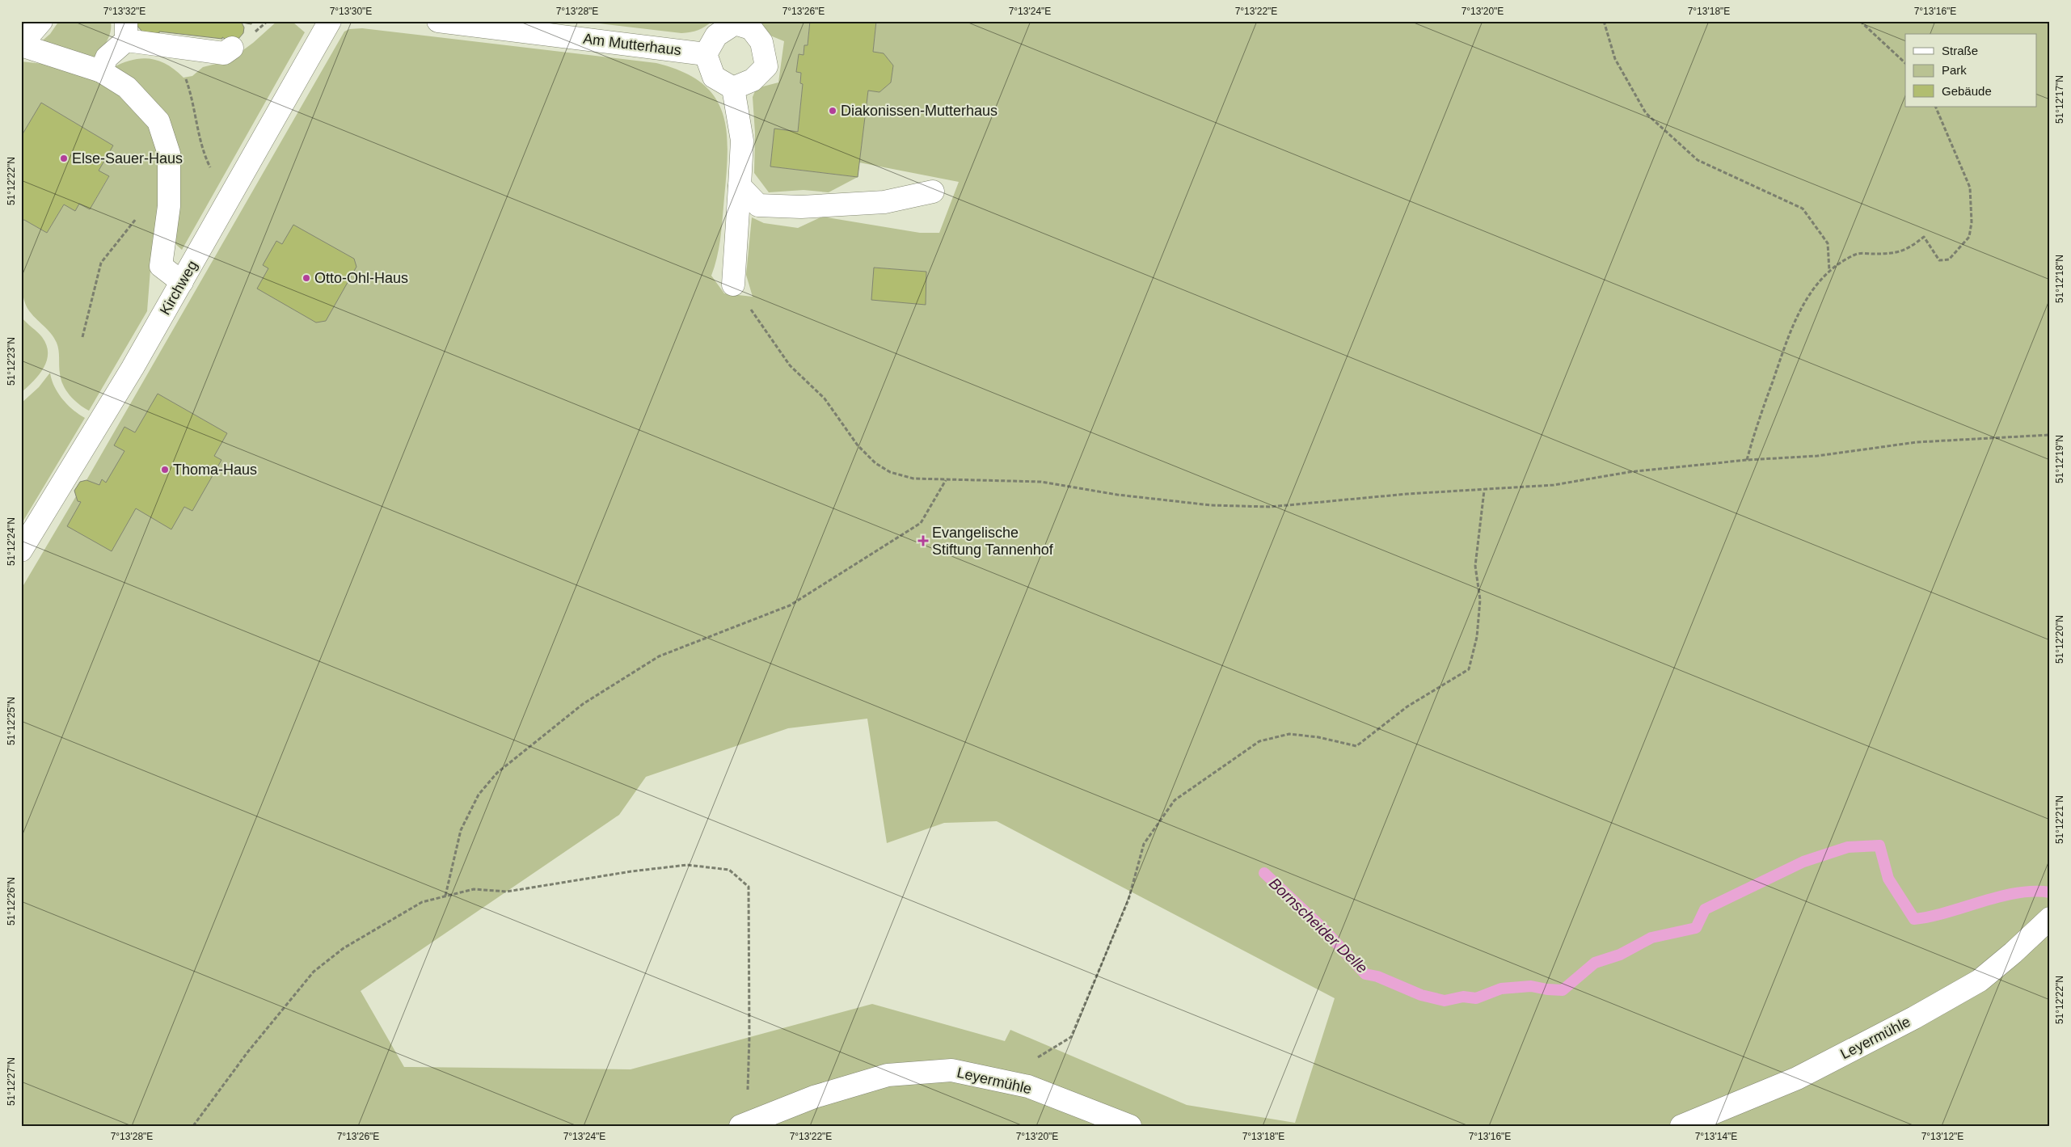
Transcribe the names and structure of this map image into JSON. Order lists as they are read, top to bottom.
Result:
{
  "streets": {
    "street": ["Am Mutterhaus", "Kirchweg", "Leyermühle"]
  },
  "water": ["Bornscheider Delle"],
  "places": {
    "other": [
      "Diakonissen-Mutterhaus",
      "Else-Sauer-Haus",
      "Otto-Ohl-Haus",
      "Thoma-Haus"
    ],
    "health": ["Evangelische Stiftung Tannenhof"]
  },
  "legend": ["Straße", "Park", "Gebäude"],
  "coordinates": [
    "7°13'32\"E",
    "7°13'30\"E",
    "7°13'28\"E",
    "7°13'26\"E",
    "7°13'24\"E",
    "7°13'22\"E",
    "7°13'20\"E",
    "7°13'18\"E",
    "7°13'16\"E",
    "51°12'17\"N",
    "51°12'22\"N",
    "51°12'18\"N",
    "51°12'23\"N",
    "51°12'19\"N",
    "51°12'24\"N",
    "51°12'20\"N",
    "51°12'25\"N",
    "51°12'21\"N",
    "51°12'26\"N",
    "51°12'27\"N",
    "7°13'14\"E",
    "7°13'12\"E"
  ]
}
